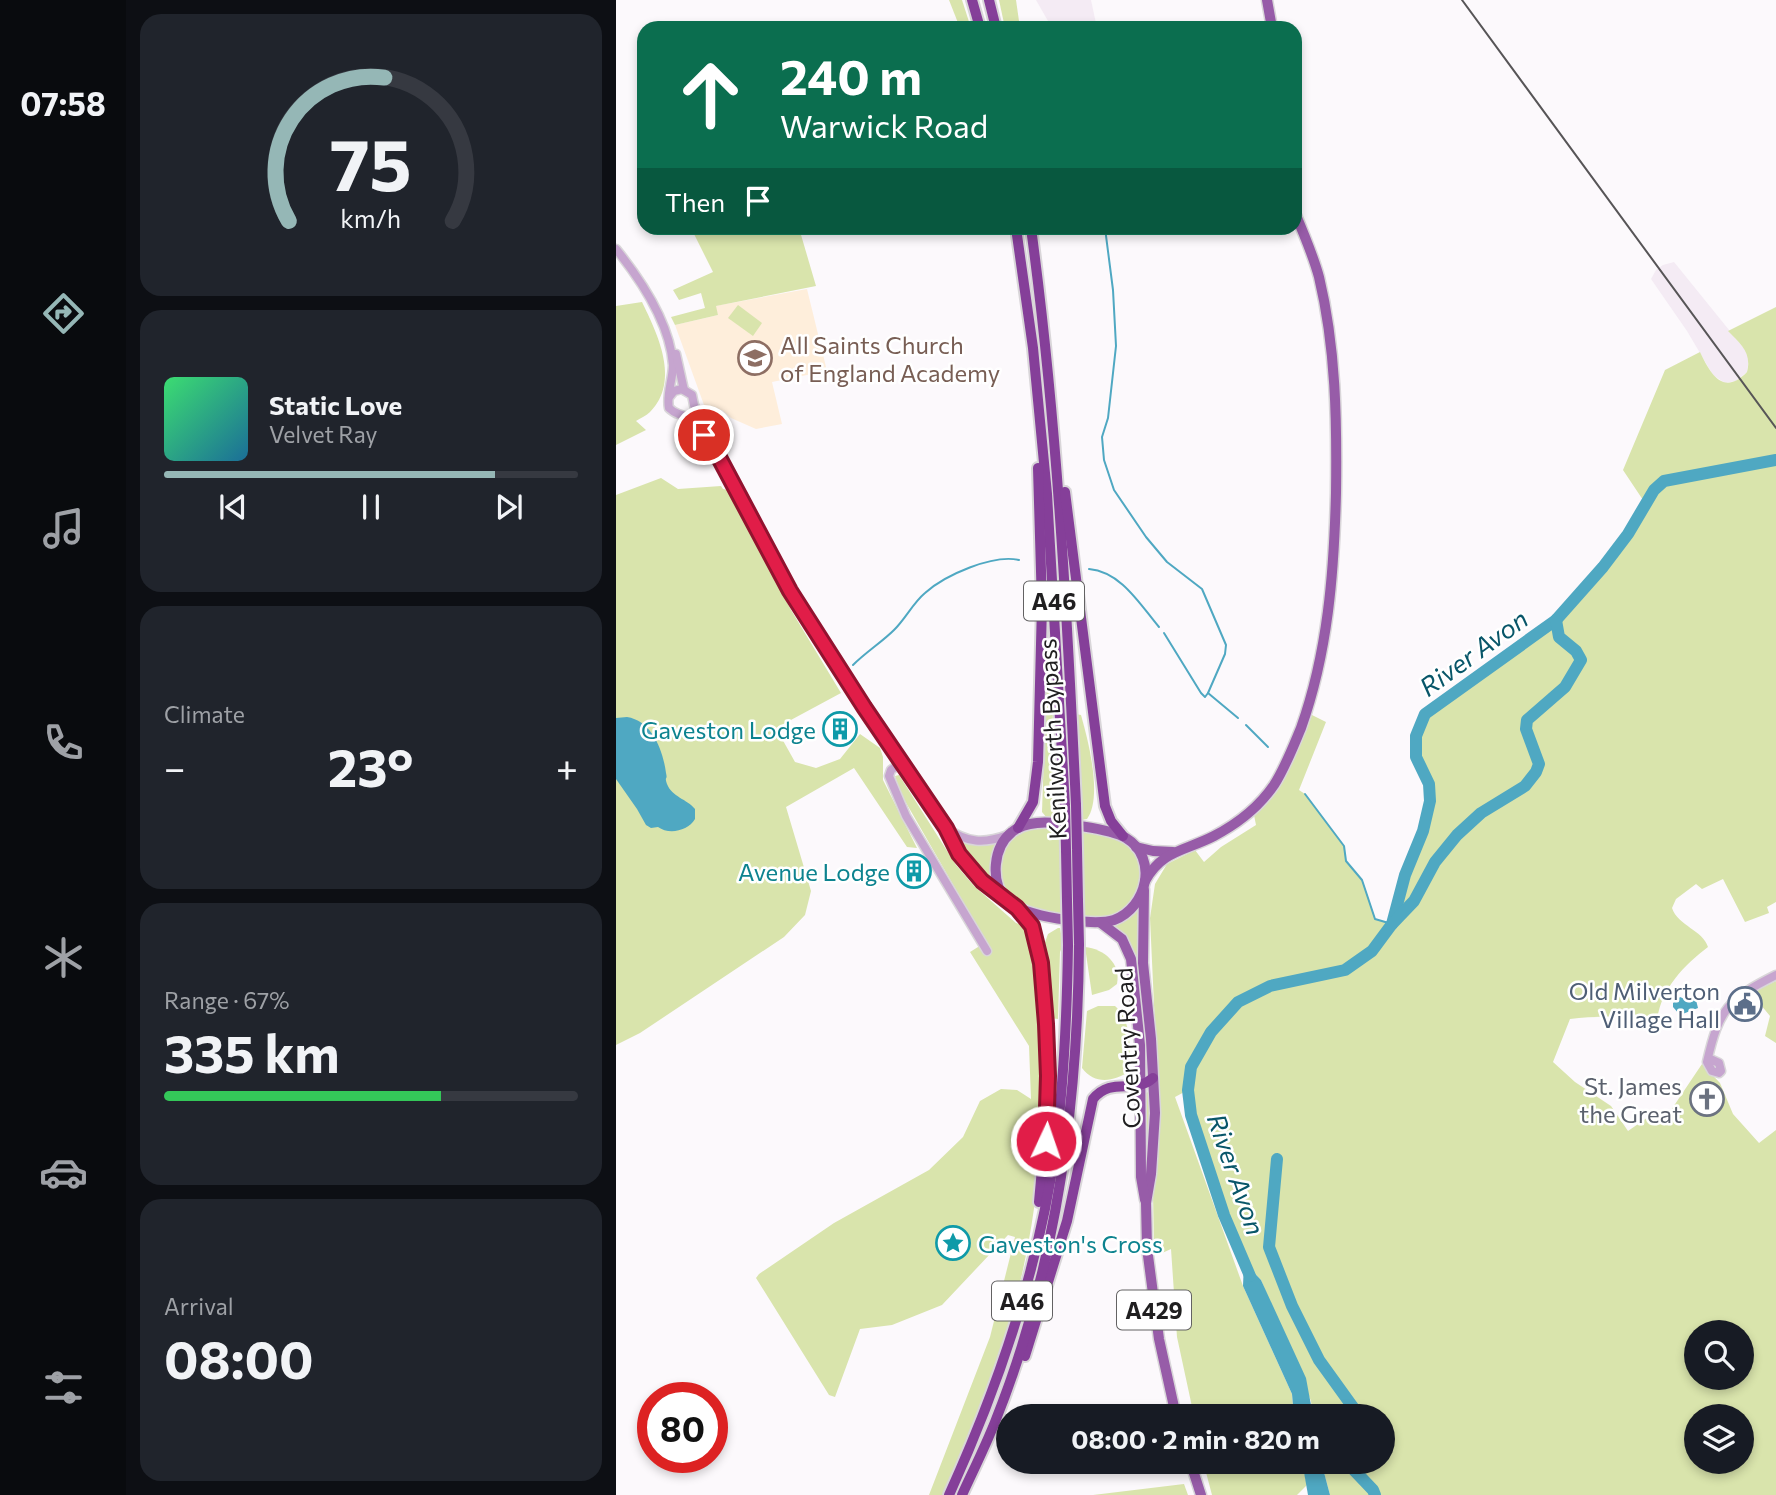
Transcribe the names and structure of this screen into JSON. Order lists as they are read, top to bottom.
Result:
{
  "streets": {
    "highway": ["A46", "Kenilworth Bypass"],
    "main road": ["Coventry Road", "A429"]
  },
  "crossings": [
    ["A46", "Kenilworth Bypass"],
    ["A46", "Coventry Road"]
  ],
  "water": ["River Avon"],
  "places": {
    "school or university": ["All Saints Church of England Academy"],
    "building": ["Gaveston Lodge", "Avenue Lodge"],
    "public building": ["Old Milverton Village Hall"],
    "church": ["St. James the Great"],
    "place": ["Gaveston's Cross"]
  },
  "page": {
    "tabs": "07:58",
    "turn": ["240 m", "Warwick Road"],
    "then": "Then",
    "song": ["Static Love", "Velvet Ray"],
    "tile": [
      "Climate",
      ["Range · 67%", "335 km"],
      ["Arrival", "08:00"]
    ],
    "heat": ["−", "23°", "+"],
    "limit": "80",
    "trip": "08:00 · 2 min · 820 m",
    "gauge": ["75", "km/h"]
  }
}
